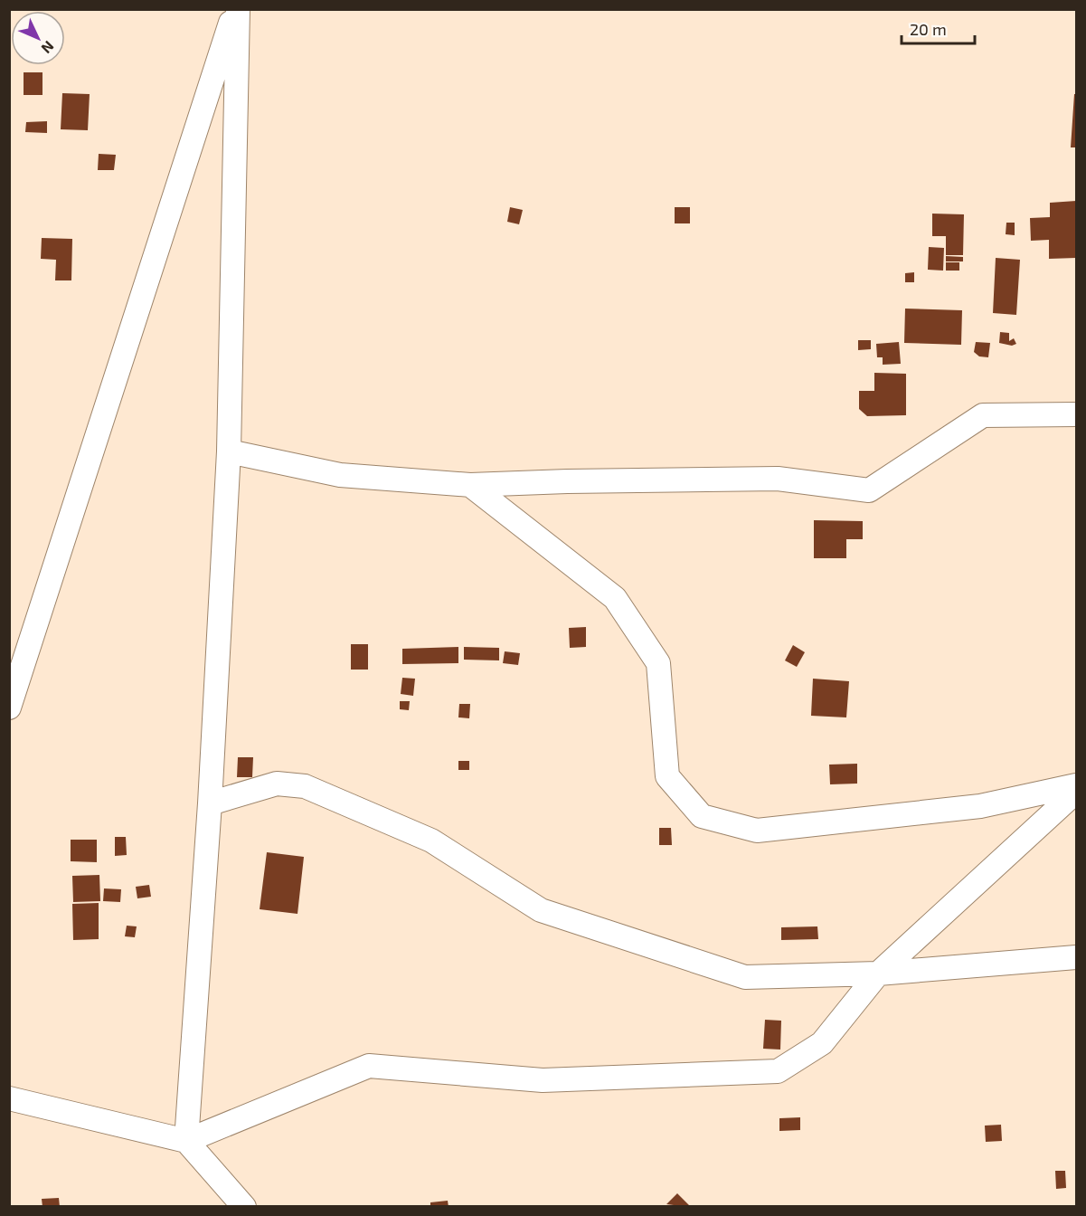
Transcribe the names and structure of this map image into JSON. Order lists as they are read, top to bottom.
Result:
{
  "scale_bar": "20 m",
  "north": "bottom right"
}
